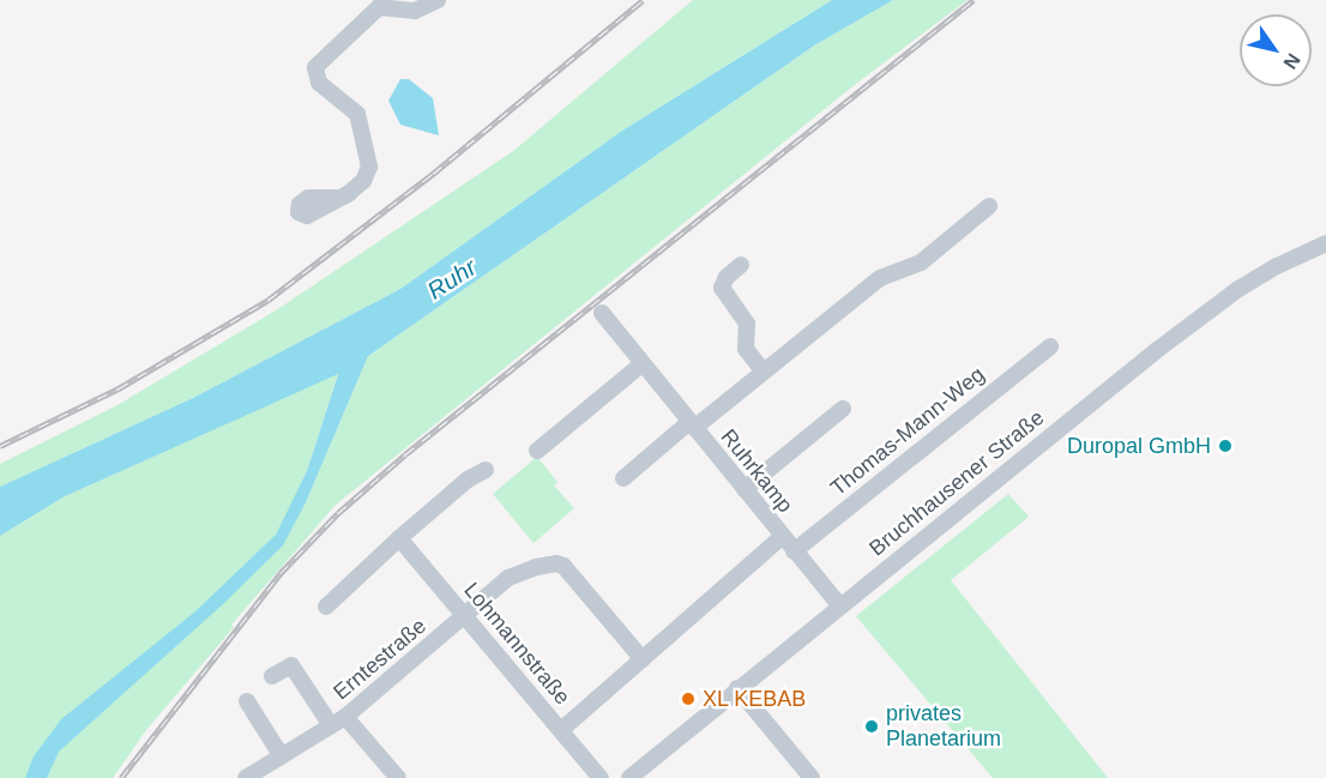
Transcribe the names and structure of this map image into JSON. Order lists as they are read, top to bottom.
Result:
{
  "streets": {
    "street": [
      "Thomas-Mann-Weg",
      "Ruhrkamp",
      "Bruchhausener Straße",
      "Lohmannstraße",
      "Erntestraße"
    ]
  },
  "crossings": [
    ["Thomas-Mann-Weg", "Ruhrkamp"],
    ["Ruhrkamp", "Bruchhausener Straße"],
    ["Lohmannstraße", "Erntestraße"]
  ],
  "water": ["Ruhr"],
  "places": ["Duropal GmbH", "XL KEBAB", "privates Planetarium"],
  "north": "bottom right"
}
